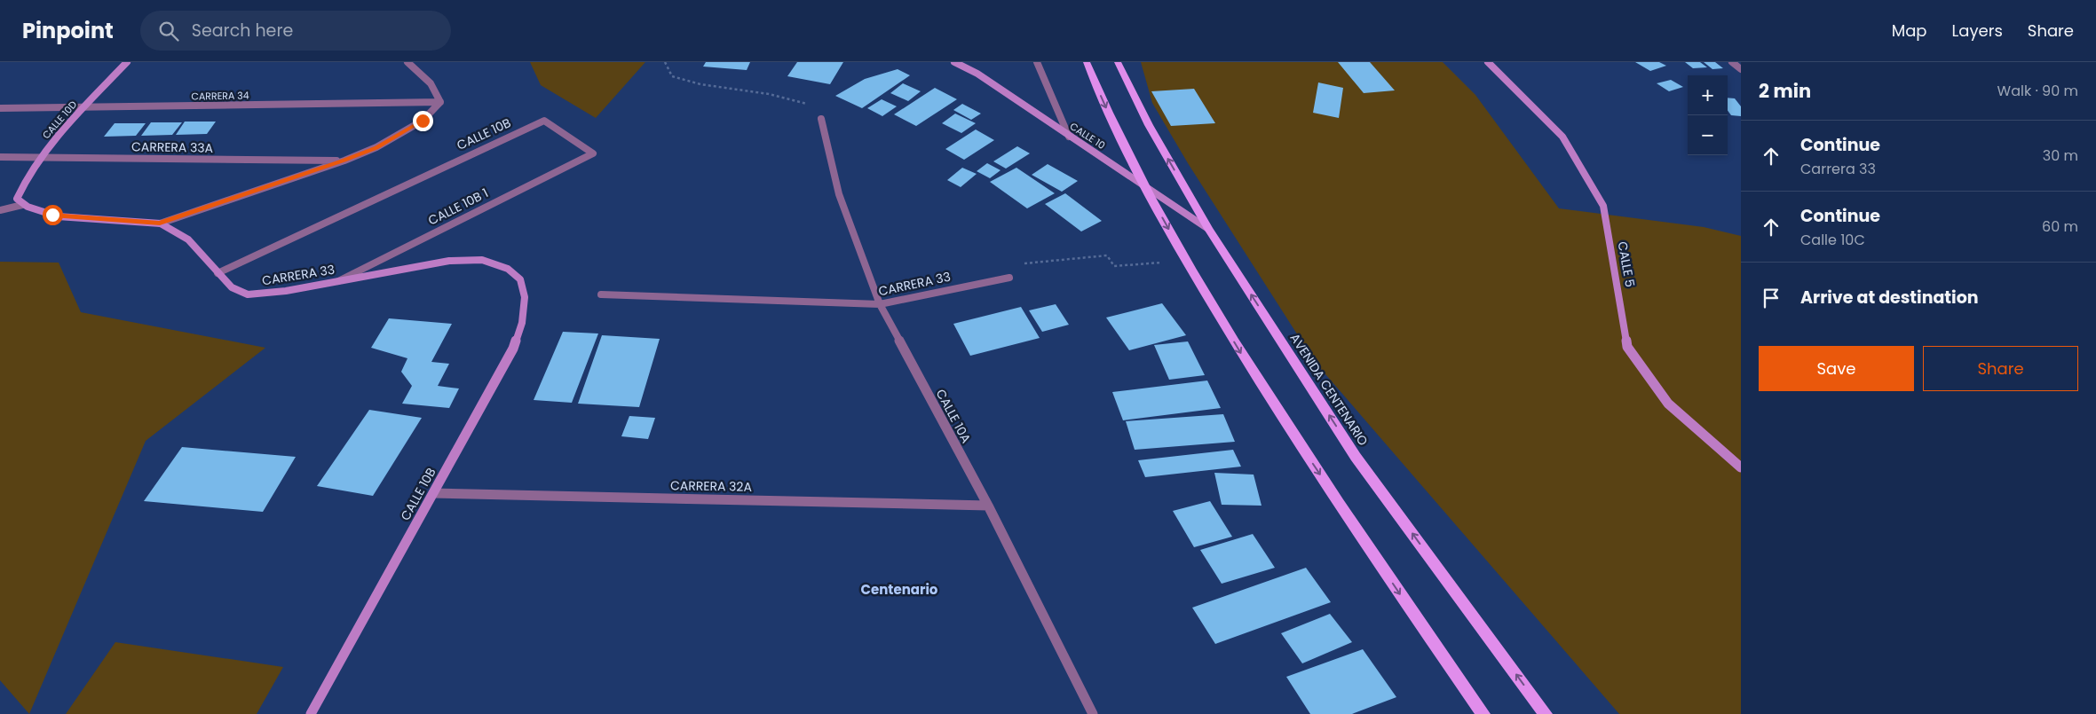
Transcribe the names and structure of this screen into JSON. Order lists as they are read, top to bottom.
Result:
{
  "streets": {
    "main road": ["AVENIDA CENTENARIO"],
    "street": [
      "CARRERA 34",
      "CALLE 10D",
      "CALLE 10B",
      "CALLE 10",
      "CARRERA 33A",
      "CALLE 10B 1",
      "CALLE 5",
      "CARRERA 33",
      "CALLE 10A",
      "CARRERA 32A"
    ]
  },
  "crossings": [
    ["CARRERA 34", "CALLE 10D"],
    ["CALLE 10D", "CARRERA 33A"],
    ["CALLE 10D", "CARRERA 33"],
    ["CALLE 10B", "CALLE 10B 1"],
    ["CALLE 10B", "CARRERA 33"],
    ["CALLE 10B", "CARRERA 32A"],
    ["CALLE 10", "AVENIDA CENTENARIO"],
    ["CALLE 10B 1", "CARRERA 33"],
    ["CARRERA 33", "CALLE 10A"],
    ["CALLE 10A", "CARRERA 32A"]
  ],
  "districts": ["Centenario"],
  "page": {
    "header": "Pinpoint",
    "search": "Search here",
    "nav": ["Map", "Layers", "Share"],
    "heading": ["2 min", "Walk · 90 m"],
    "map_buttons": ["+", "−"],
    "list": [
      ["Continue", "Carrera 33", "30 m"],
      ["Continue", "Calle 10C", "60 m"],
      "Arrive at destination"
    ],
    "buttons": ["Save", "Share"]
  }
}
